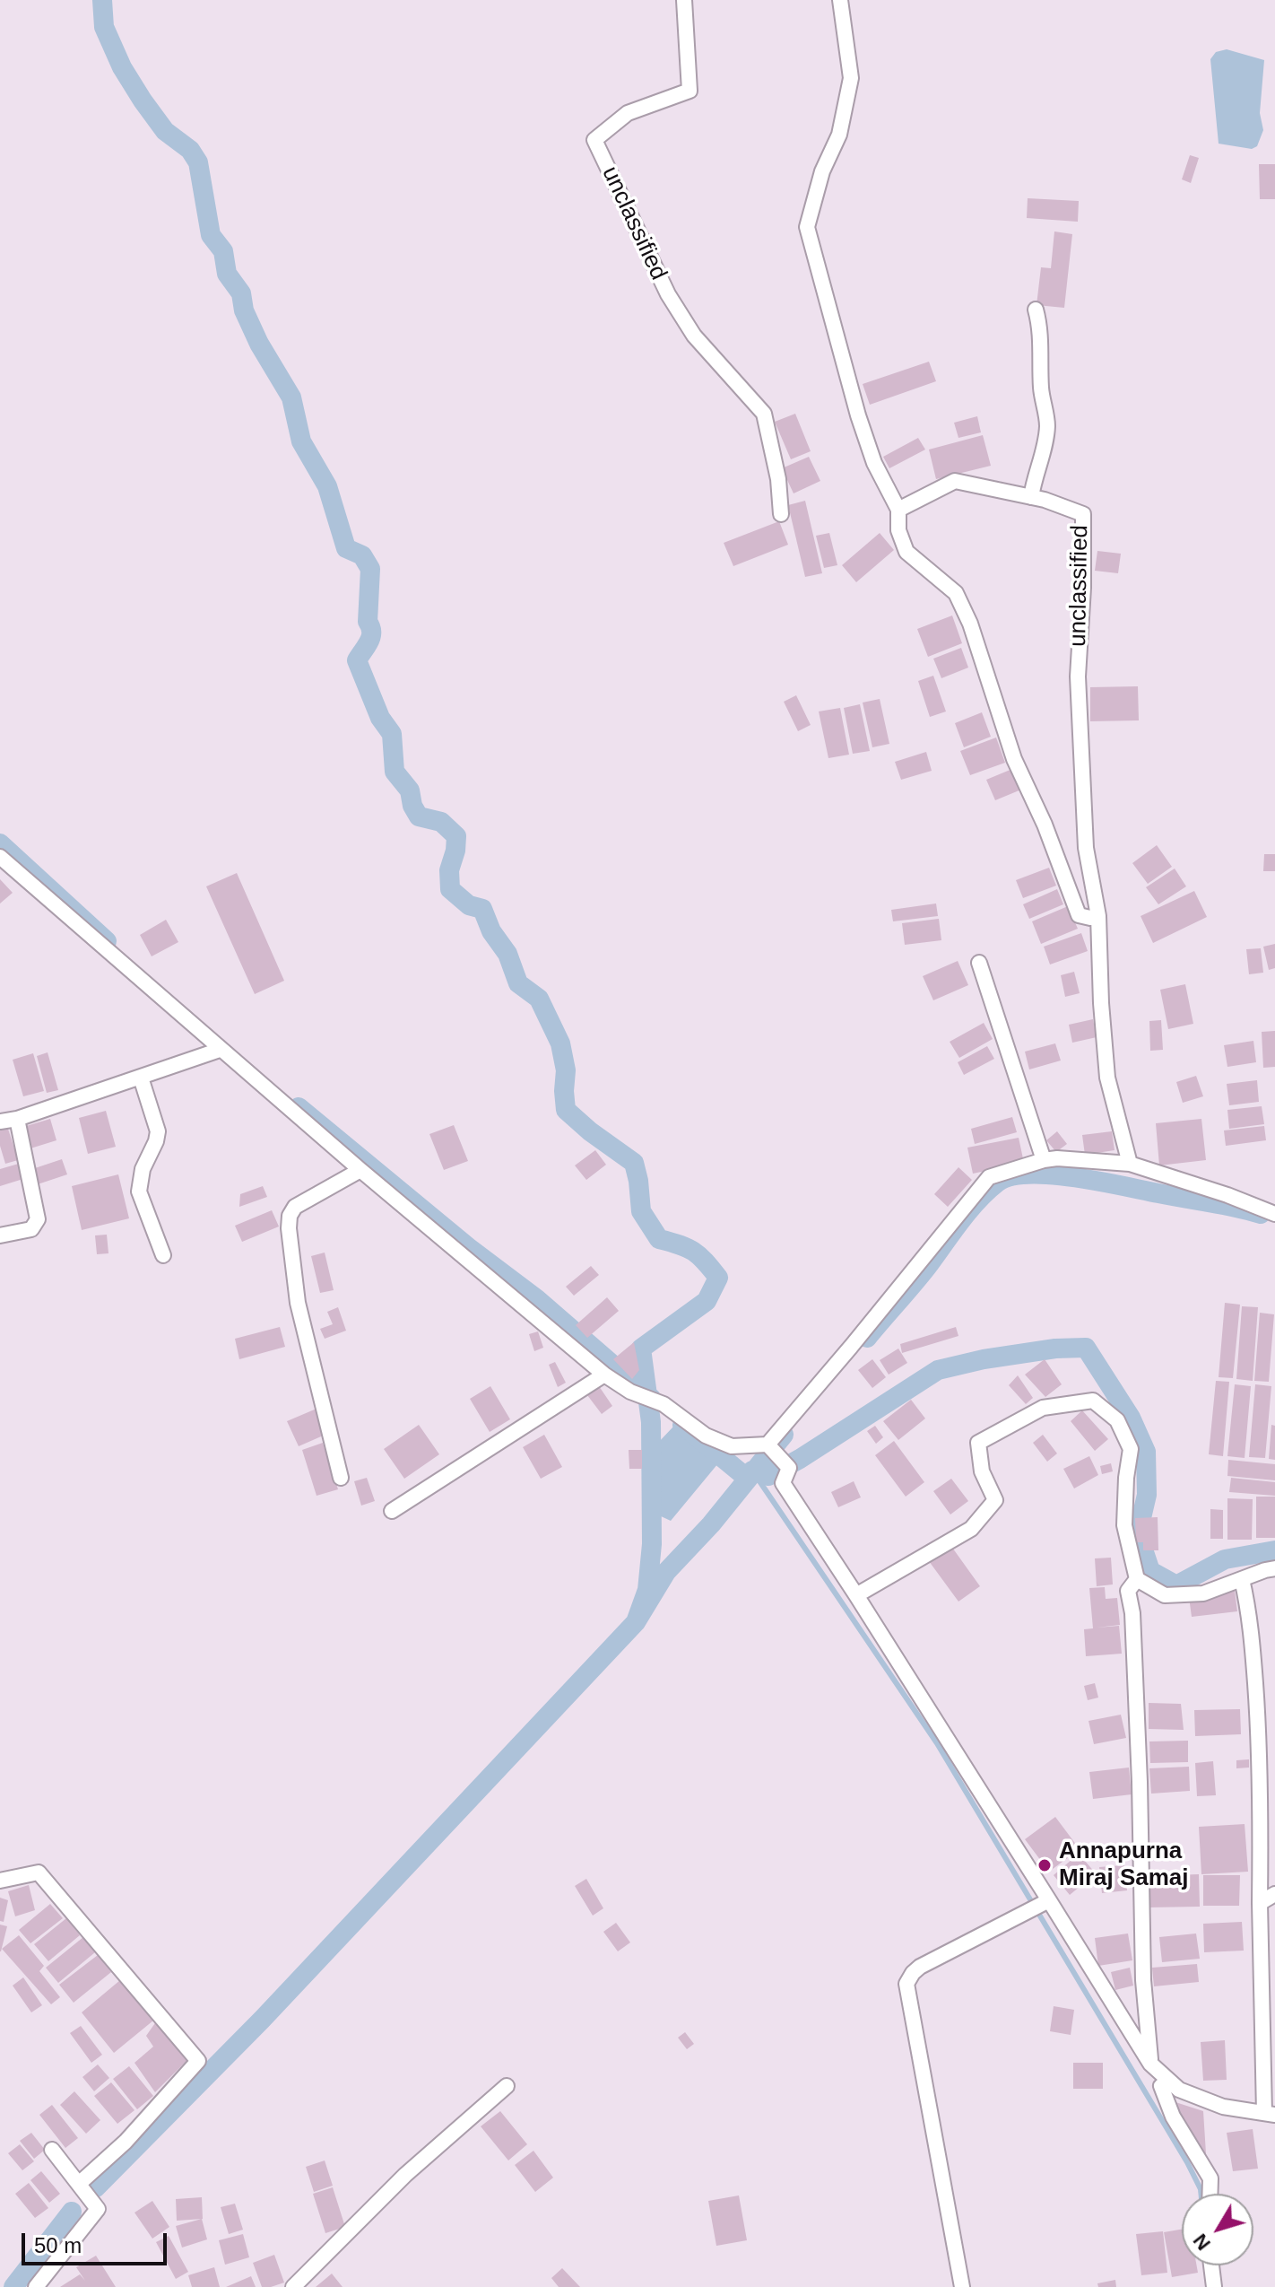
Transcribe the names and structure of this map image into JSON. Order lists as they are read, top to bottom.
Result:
{
  "streets": {
    "street": ["unclassified"]
  },
  "places": ["Annapurna Miraj Samaj"],
  "scale_bar": "50 m",
  "north": "bottom left"
}
